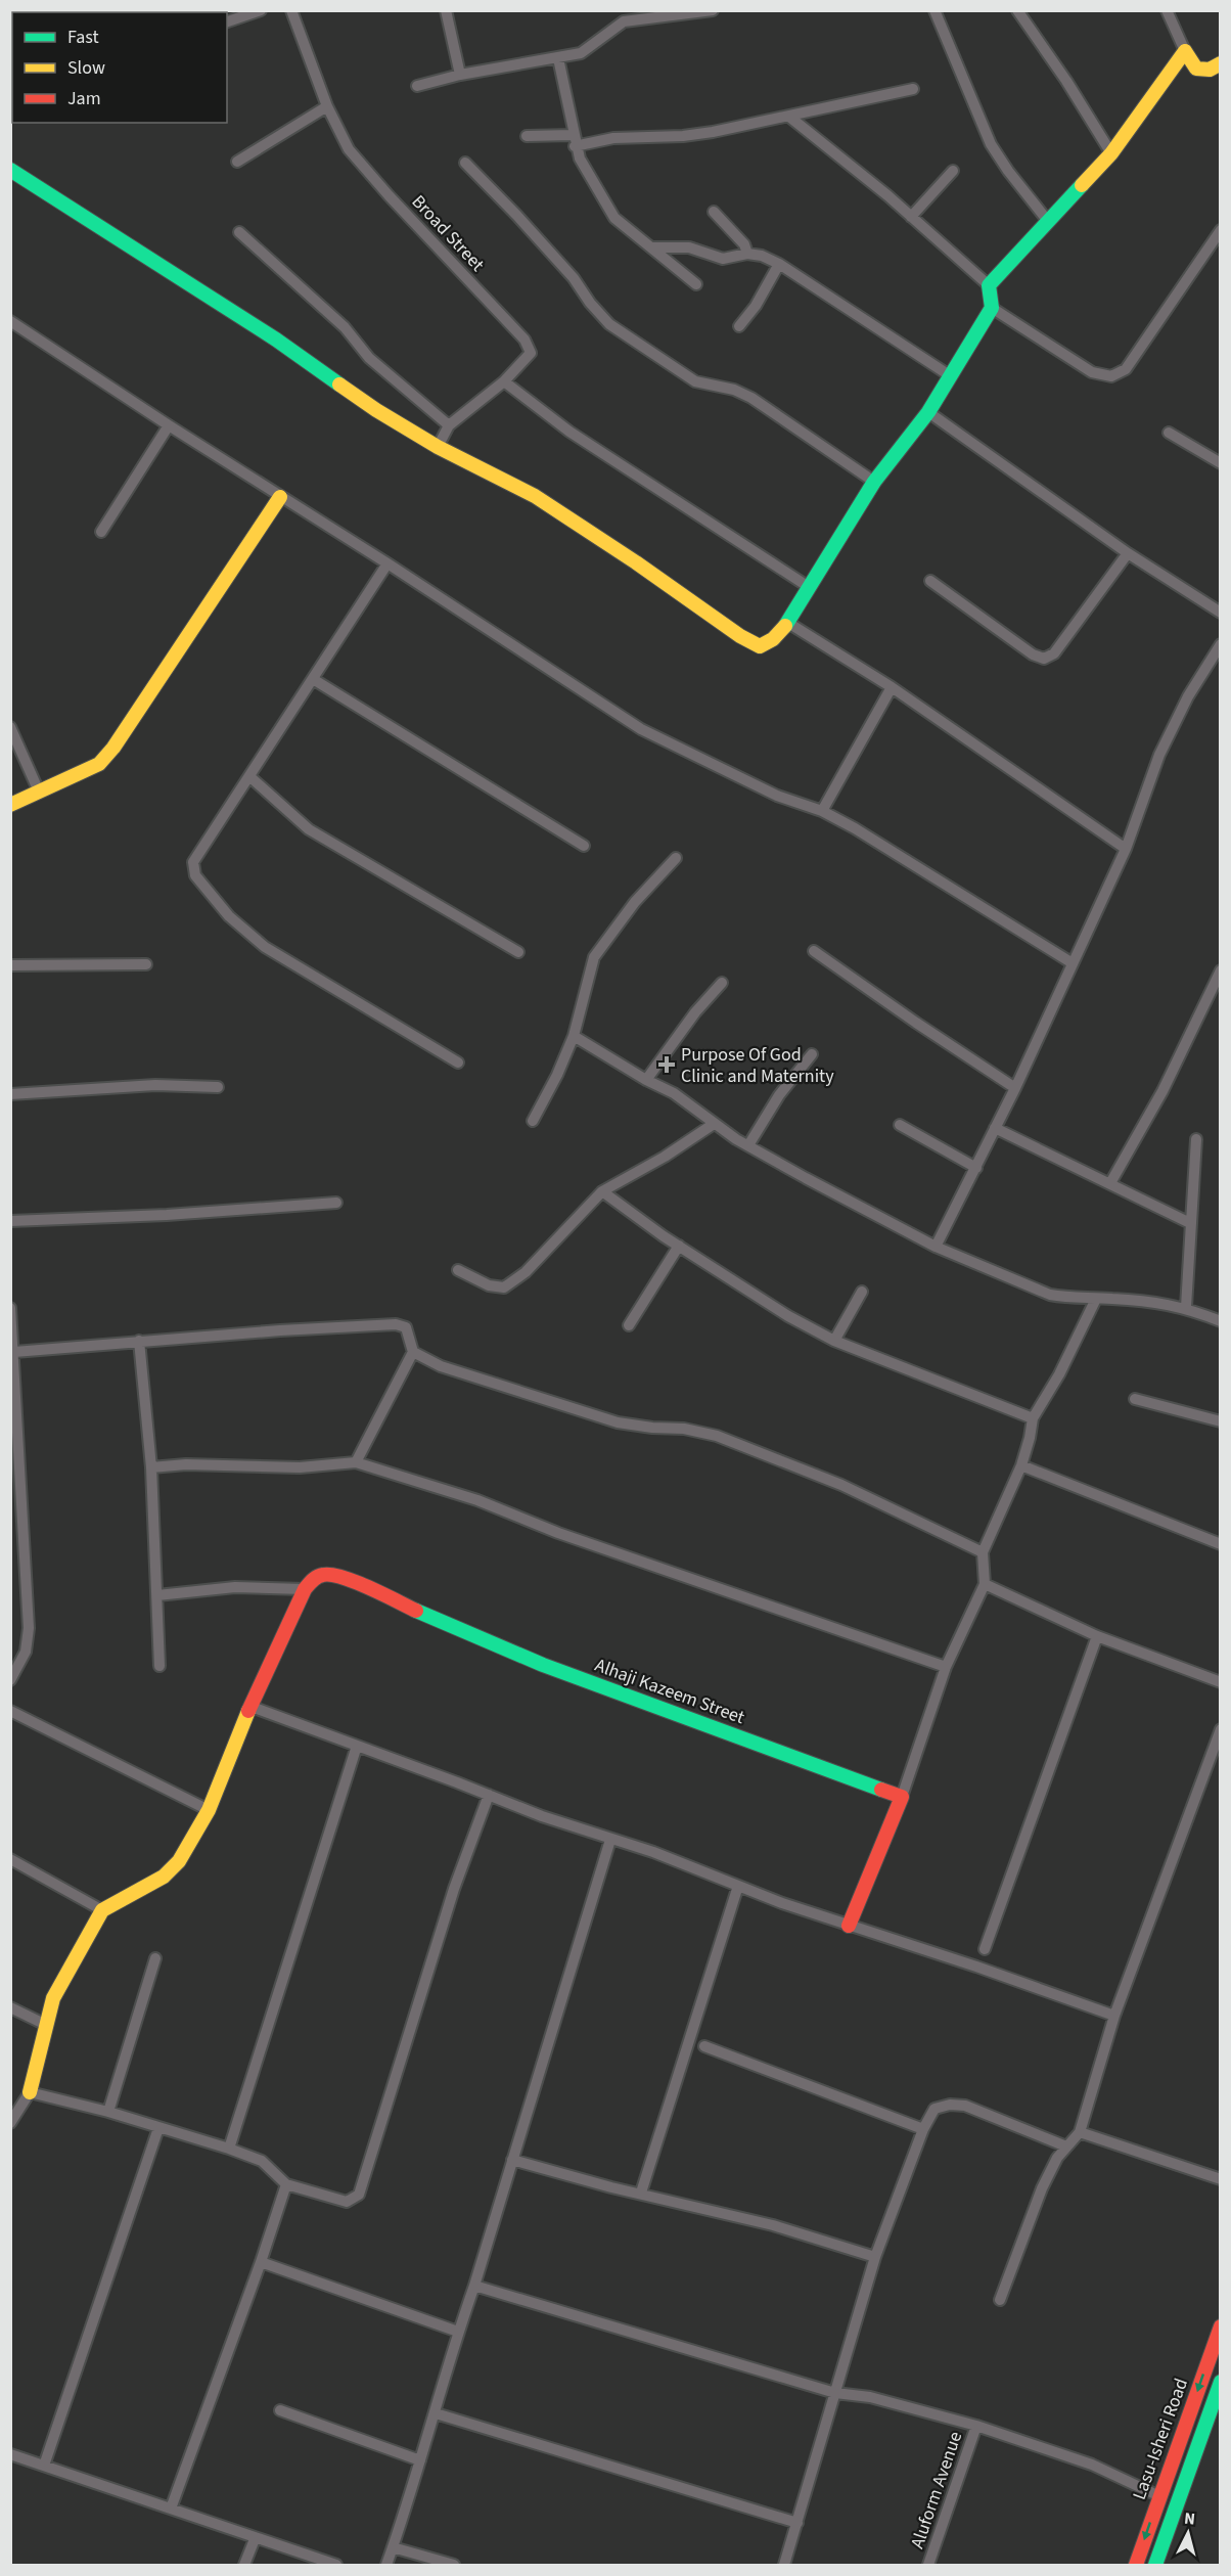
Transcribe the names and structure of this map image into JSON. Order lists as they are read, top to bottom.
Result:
{
  "streets": {
    "street": [
      "Broad Street",
      "Alhaji Kazeem Street",
      "Lasu-Isheri Road",
      "Aluform Avenue"
    ]
  },
  "places": {
    "health": ["Purpose Of God Clinic and Maternity"]
  },
  "legend": ["Fast", "Slow", "Jam"],
  "north": "top"
}
